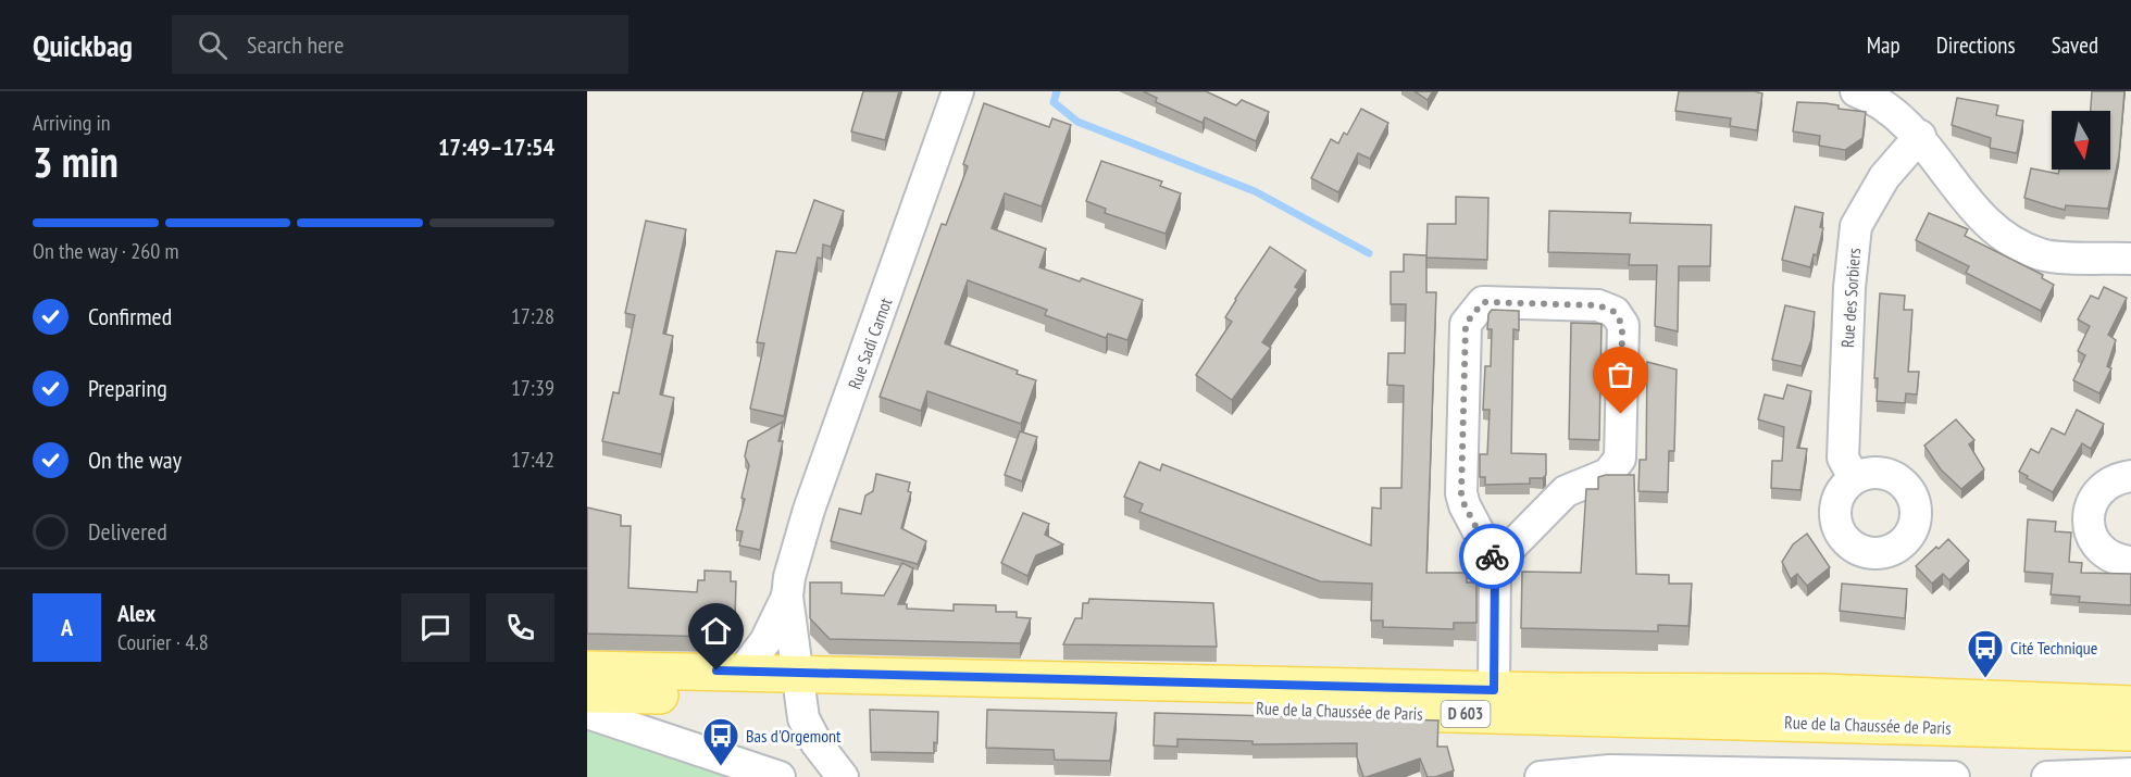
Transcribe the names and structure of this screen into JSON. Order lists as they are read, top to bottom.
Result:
{
  "streets": {
    "main road": ["Rue de la Chaussée de Paris", "D 603"],
    "street": ["Rue des Sorbiers", "Rue Sadi Carnot"]
  },
  "crossings": [
    ["Rue Sadi Carnot", "Rue de la Chaussée de Paris"]
  ],
  "places": {
    "bus stop": ["Cité Technique", "Bas d'Orgemont"]
  },
  "north": "bottom",
  "page": {
    "header": "Quickbag",
    "search": "Search here",
    "nav": ["Map", "Directions", "Saved"],
    "heading": ["3 min", "Arriving in", "17:49–17:54"],
    "panel": ["Alex", "Courier · 4.8"],
    "bar": "On the way · 260 m",
    "list": [
      ["Confirmed", "17:28"],
      ["Preparing", "17:39"],
      ["On the way", "17:42"],
      "Delivered"
    ],
    "round": "A"
  }
}
